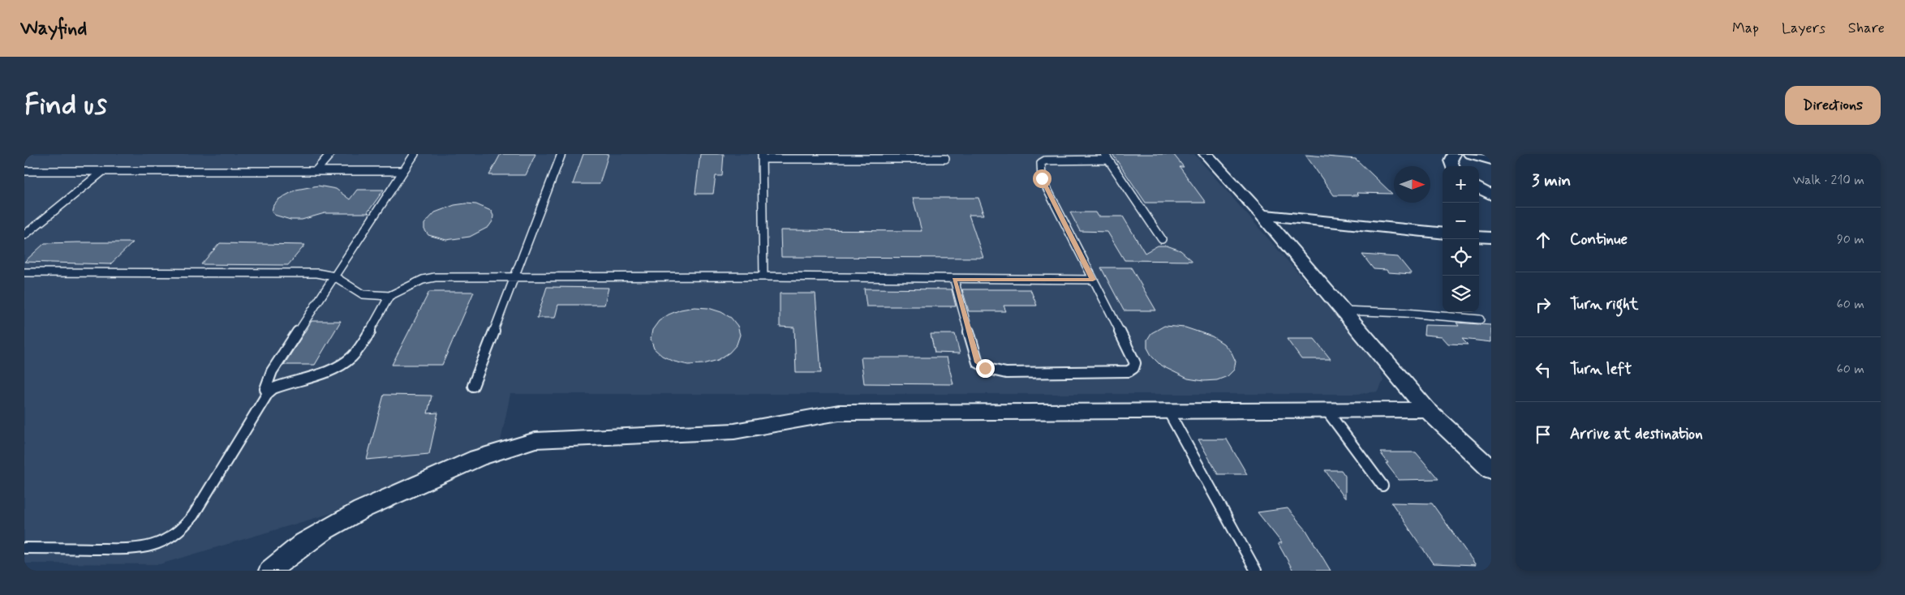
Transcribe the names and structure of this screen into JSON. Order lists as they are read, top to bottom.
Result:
{
  "north": "right",
  "page": {
    "header": "Wayfind",
    "nav": ["Map", "Layers", "Share"],
    "buttons": "Directions",
    "title": "Find us",
    "heading": ["3 min", "Walk · 210 m"],
    "map_buttons": ["+", "−"],
    "list": [
      ["Continue", "90 m"],
      ["Turn right", "60 m"],
      ["Turn left", "60 m"],
      "Arrive at destination"
    ]
  }
}
